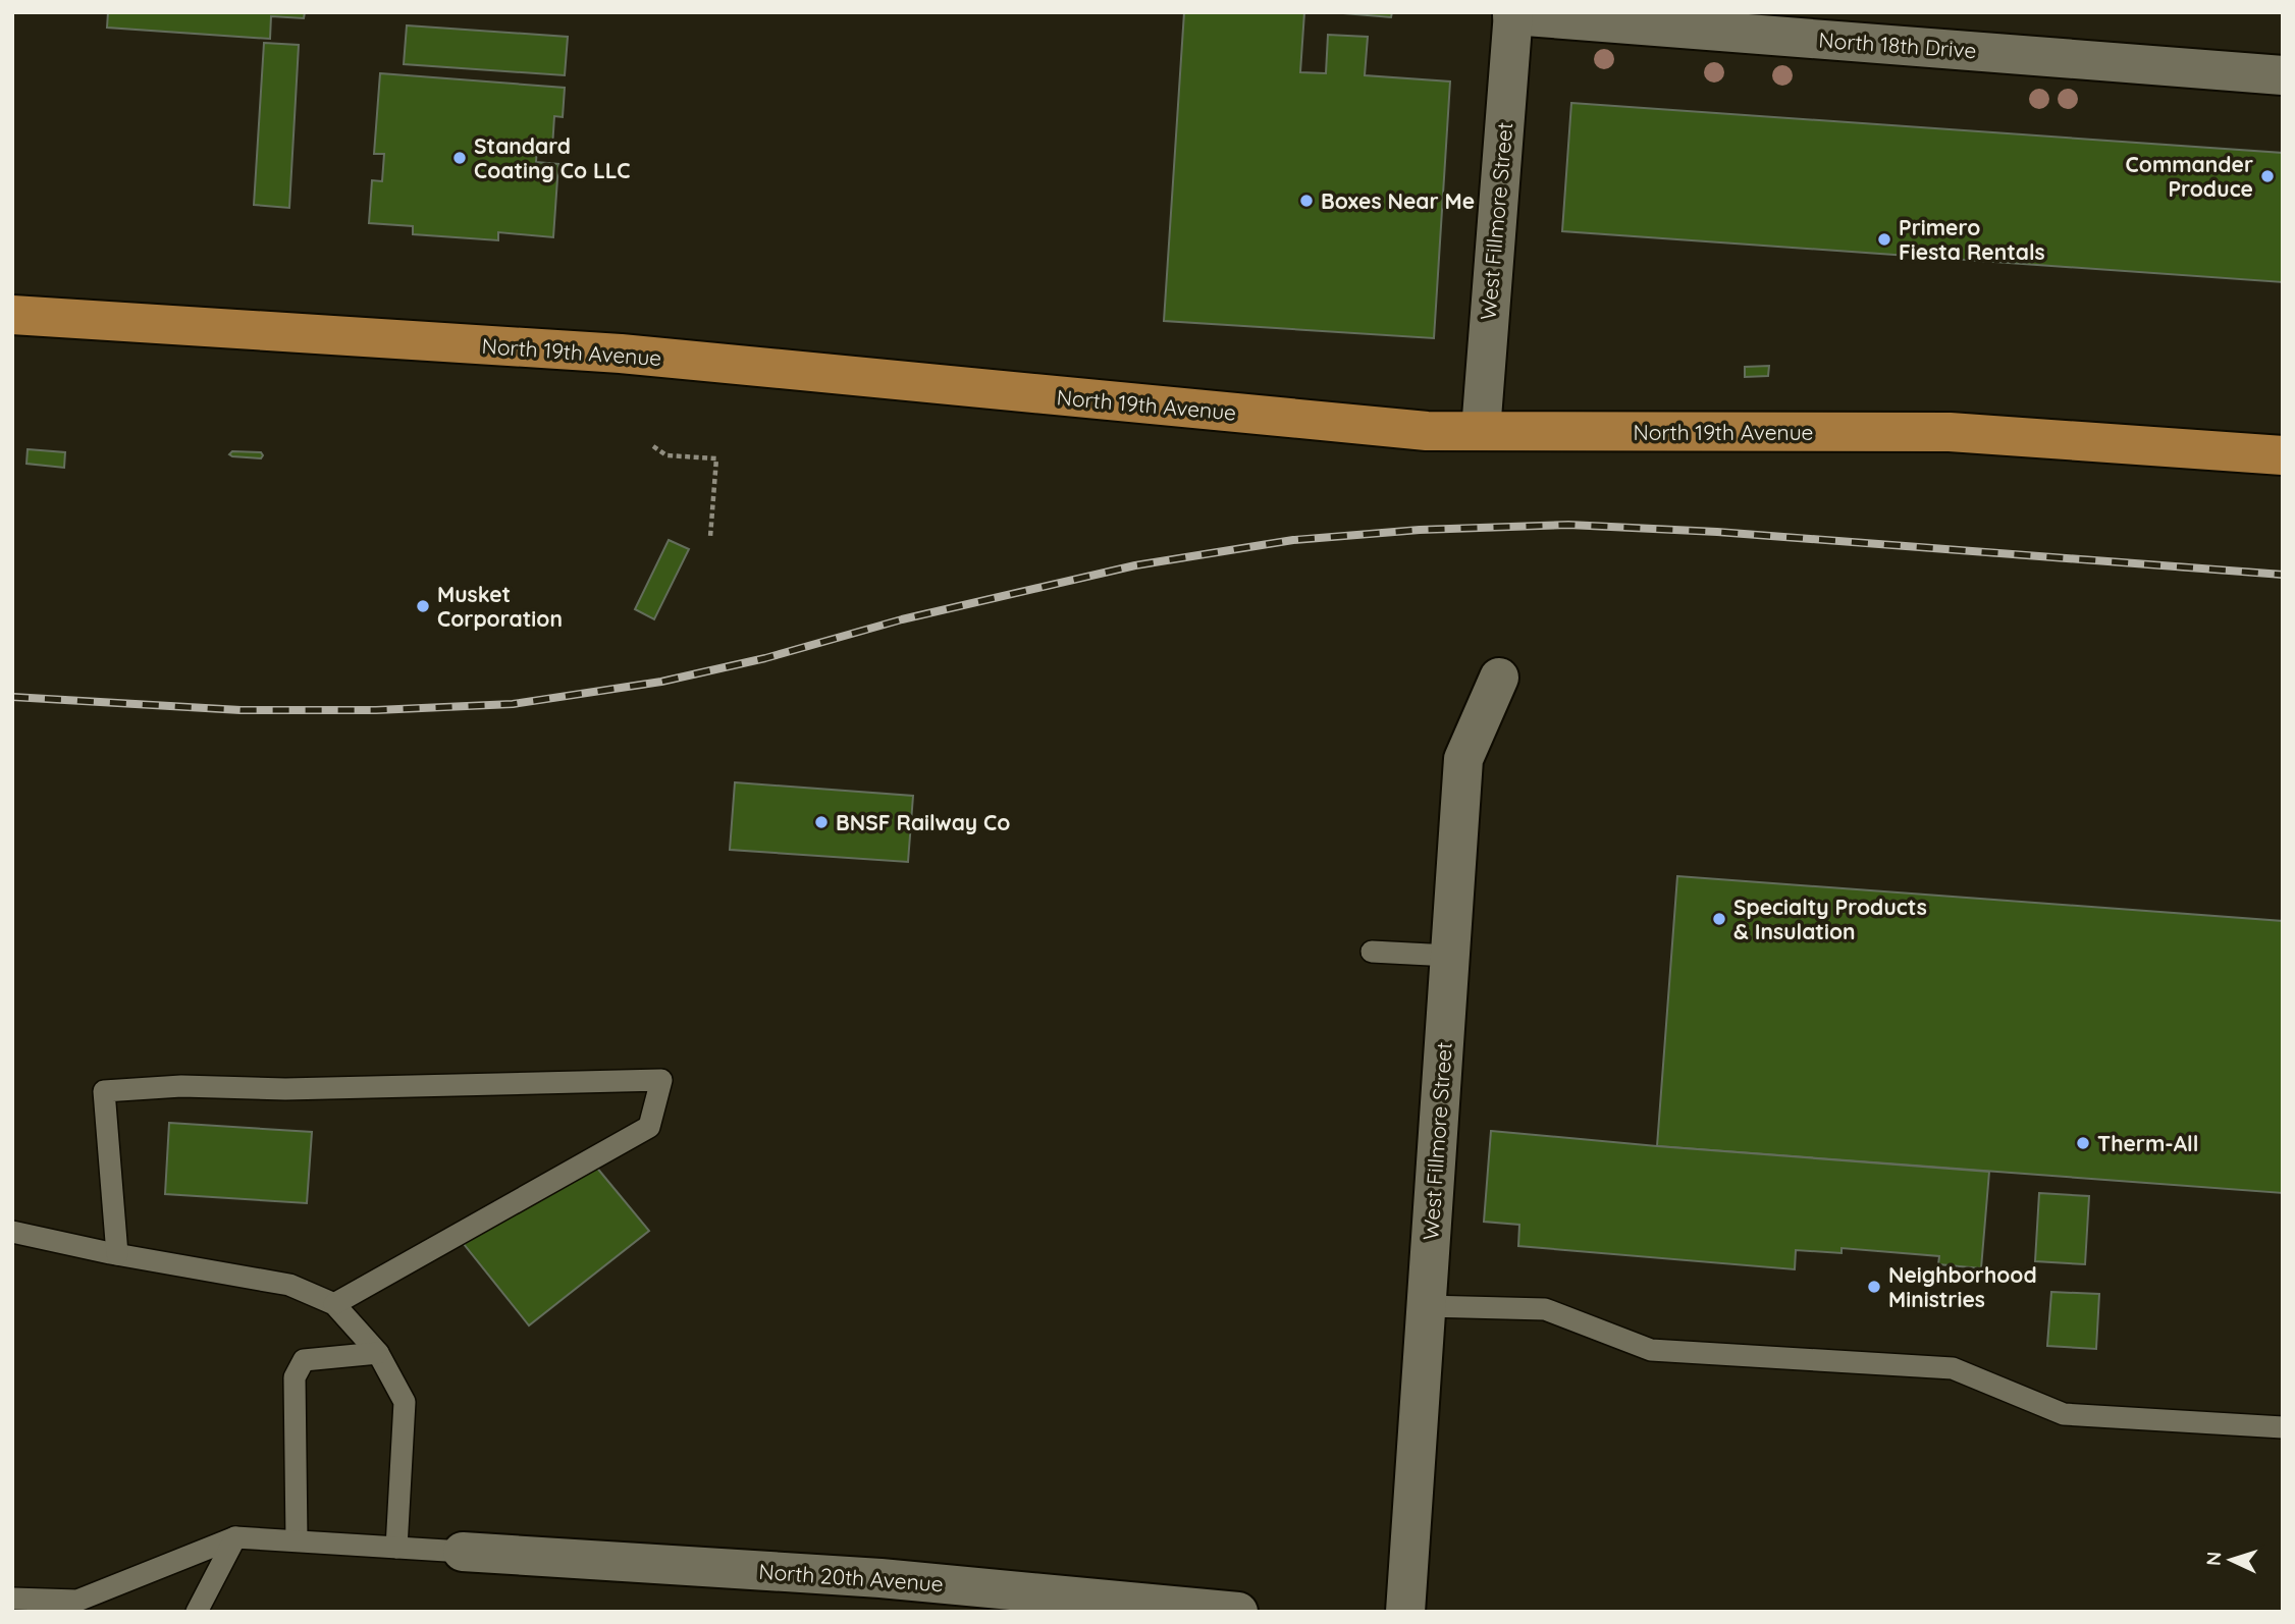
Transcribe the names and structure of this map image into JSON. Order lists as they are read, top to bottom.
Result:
{
  "streets": {
    "main road": ["North 19th Avenue"],
    "street": ["North 18th Drive", "West Fillmore Street", "North 20th Avenue"]
  },
  "crossings": [
    ["North 18th Drive", "West Fillmore Street"],
    ["West Fillmore Street", "North 19th Avenue"]
  ],
  "places": [
    "Standard Coating Co LLC",
    "Commander Produce",
    "Boxes Near Me",
    "Primero Fiesta Rentals",
    "Musket Corporation",
    "BNSF Railway Co",
    "Specialty Products & Insulation",
    "Therm-All",
    "Neighborhood Ministries"
  ],
  "north": "left"
}
